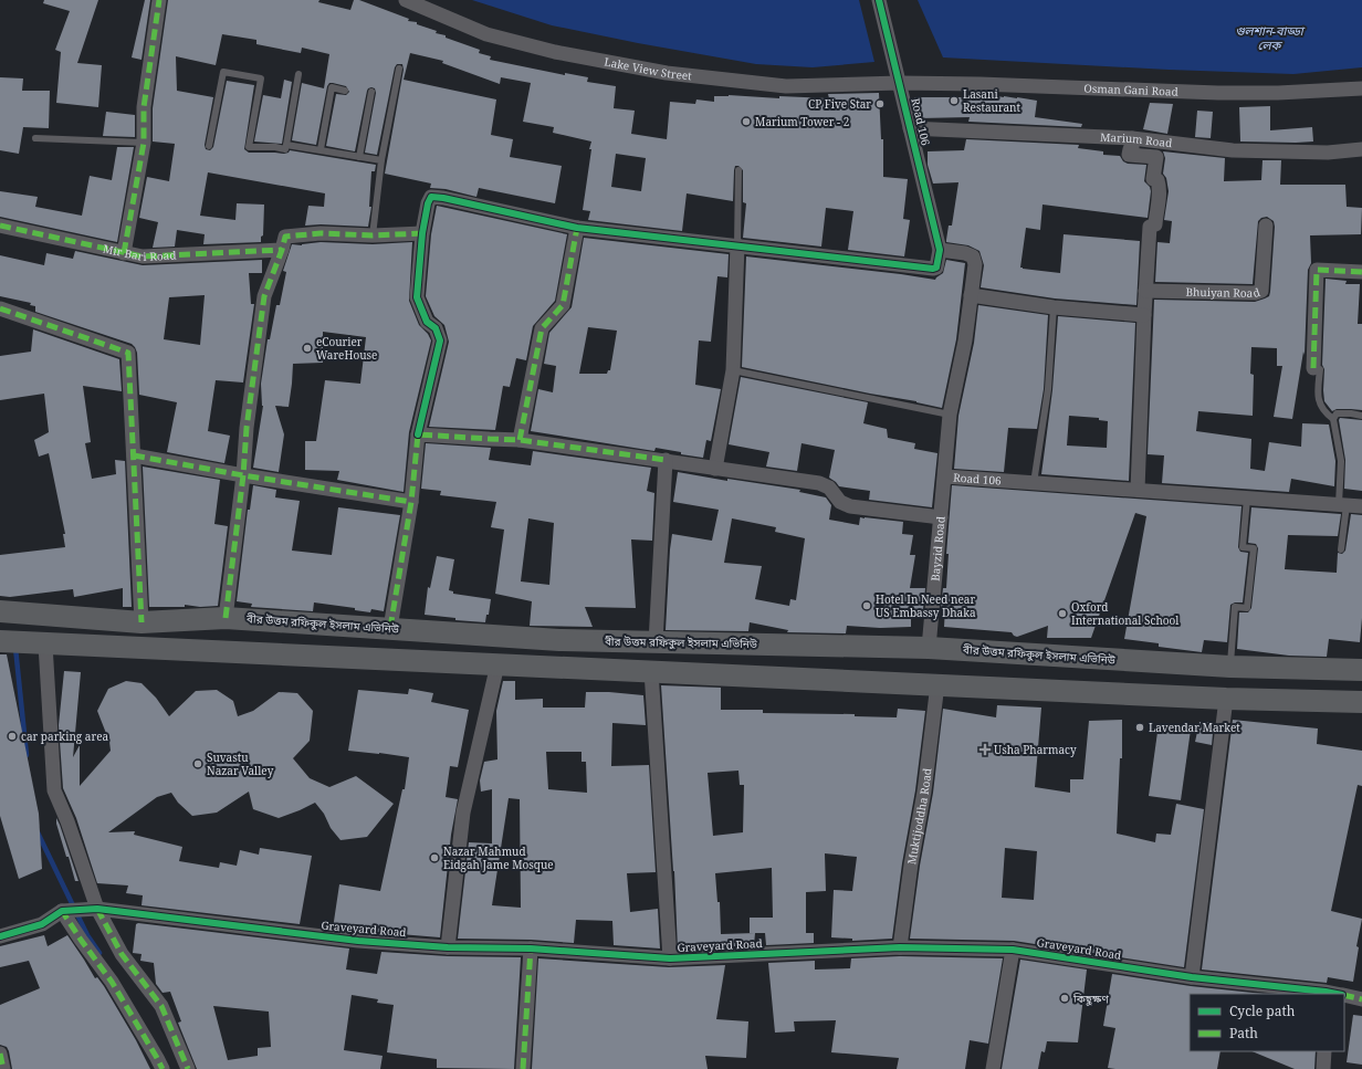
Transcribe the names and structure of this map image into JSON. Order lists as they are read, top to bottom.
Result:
{
  "streets": {
    "main road": ["বীর উত্তম রফিকুল ইসলাম এভিনিউ"],
    "street": [
      "Lake View Street",
      "Osman Gani Road",
      "Road 106",
      "Marium Road",
      "Mir Bari Road",
      "Bhuiyan Road",
      "Bayzid Road",
      "Muktijoddha Road",
      "Graveyard Road"
    ]
  },
  "crossings": [
    ["Lake View Street", "Osman Gani Road"],
    ["Lake View Street", "Road 106"],
    ["Osman Gani Road", "Road 106"],
    ["Road 106", "Marium Road"],
    ["Road 106", "Bayzid Road"],
    ["Bayzid Road", "বীর উত্তম রফিকুল ইসলাম এভিনিউ"],
    ["Muktijoddha Road", "Graveyard Road"]
  ],
  "water": ["গুলশান-বাড্ডা লেক"],
  "places": {
    "other": [
      "Lasani Restaurant",
      "CP Five Star",
      "Marium Tower - 2",
      "eCourier WareHouse",
      "Hotel In Need near US Embassy Dhaka",
      "Oxford International School",
      "Lavendar Market",
      "car parking area",
      "Suvastu Nazar Valley",
      "Nazar Mahmud Eidgah Jame Mosque",
      "কিছুক্ষণ"
    ],
    "health": ["Usha Pharmacy"]
  },
  "legend": ["Cycle path", "Path"]
}
